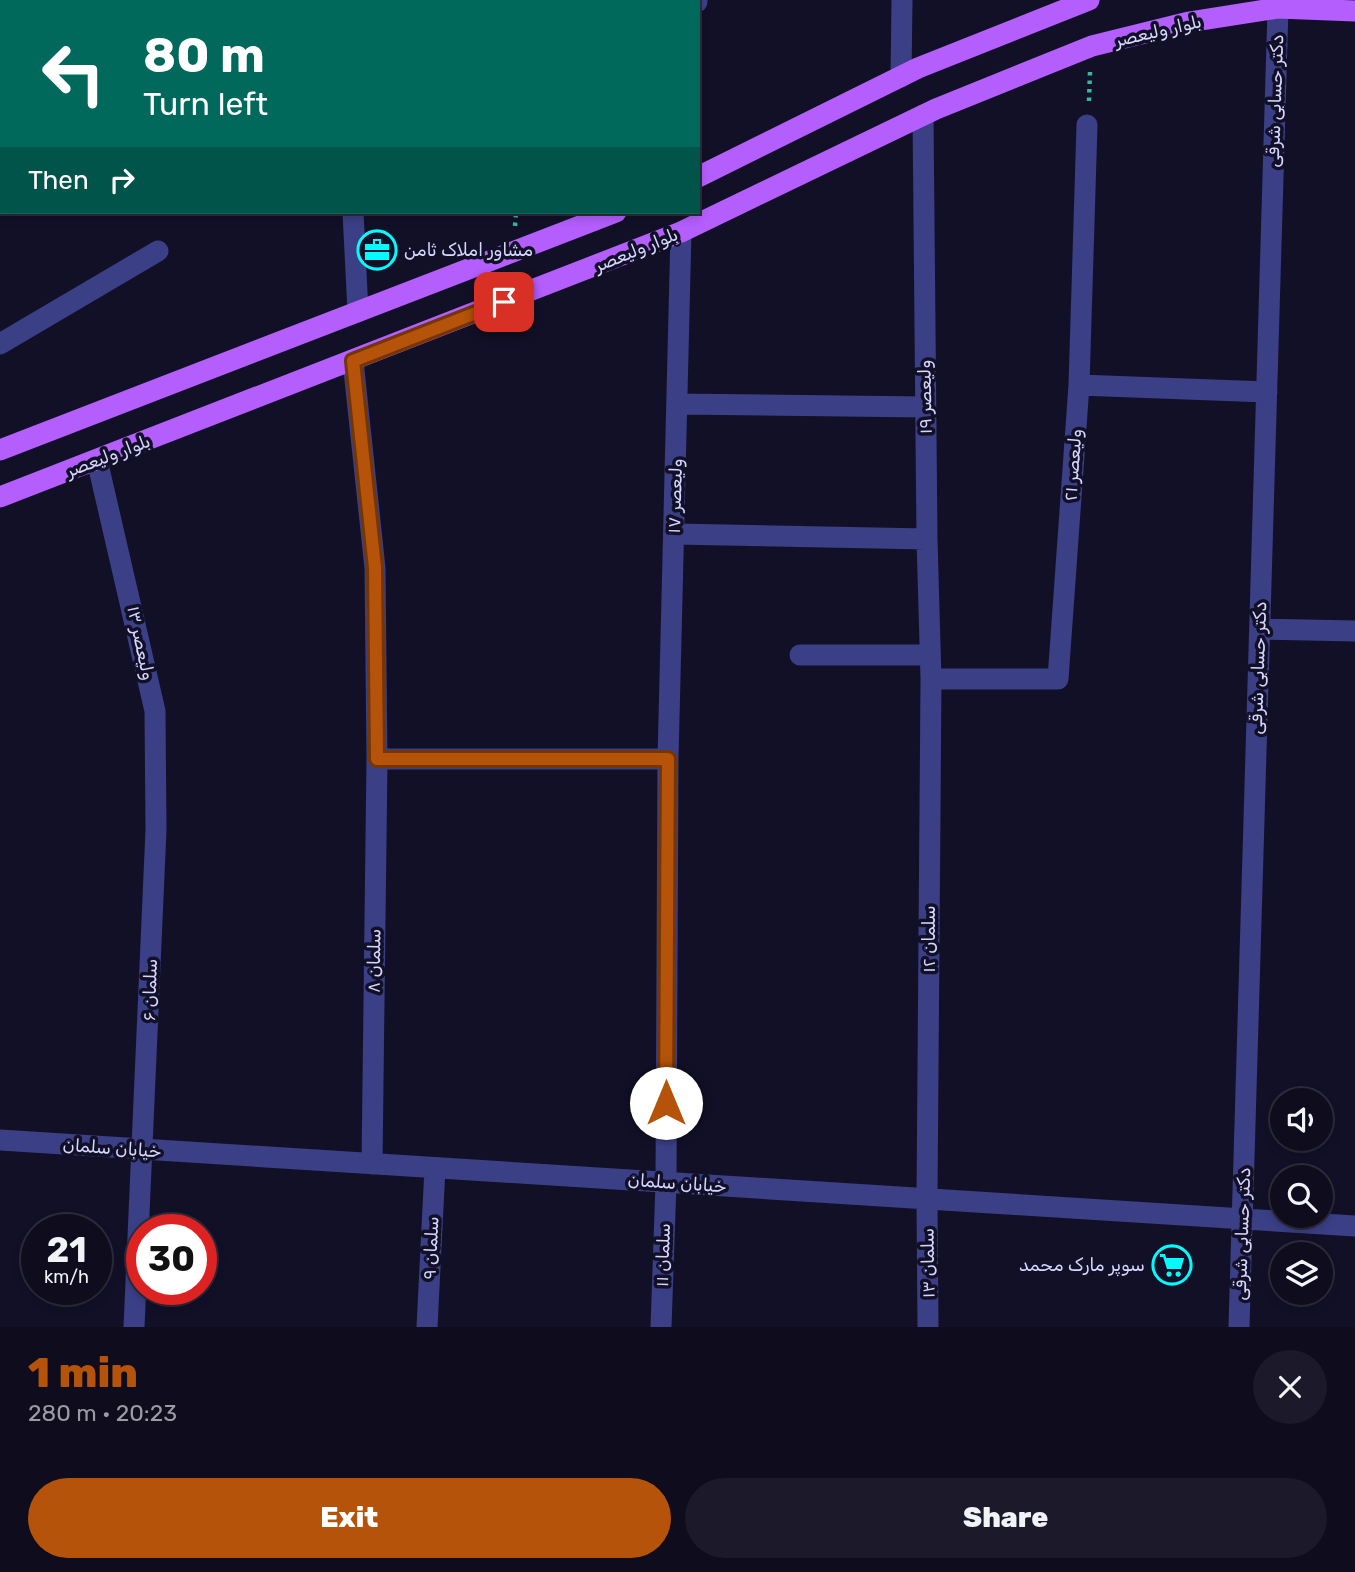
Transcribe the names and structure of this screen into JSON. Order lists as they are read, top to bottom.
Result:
{
  "streets": {
    "main road": ["بلوار ولیعصر"],
    "street": [
      "دکتر حسابی شرقی",
      "ولیعصر ۱۹",
      "ولیعصر ۲۱",
      "ولیعصر ۱۷",
      "ولیعصر ۱۳",
      "سلمان ۱۲",
      "سلمان ۸",
      "سلمان ۶",
      "خیابان سلمان",
      "سلمان ۹",
      "سلمان ۱۱",
      "سلمان ۱۳"
    ]
  },
  "crossings": [
    ["بلوار ولیعصر", "دکتر حسابی شرقی"],
    ["بلوار ولیعصر", "ولیعصر ۱۹"],
    ["بلوار ولیعصر", "ولیعصر ۱۷"],
    ["بلوار ولیعصر", "ولیعصر ۱۳"],
    ["بلوار ولیعصر", "سلمان ۸"],
    ["دکتر حسابی شرقی", "خیابان سلمان"],
    ["ولیعصر ۱۹", "ولیعصر ۲۱"],
    ["ولیعصر ۱۹", "سلمان ۱۲"],
    ["ولیعصر ۲۱", "سلمان ۱۲"],
    ["ولیعصر ۱۷", "خیابان سلمان"],
    ["ولیعصر ۱۷", "سلمان ۱۱"],
    ["ولیعصر ۱۳", "سلمان ۶"],
    ["سلمان ۱۲", "خیابان سلمان"],
    ["سلمان ۱۲", "سلمان ۱۳"],
    ["سلمان ۸", "خیابان سلمان"],
    ["سلمان ۶", "خیابان سلمان"],
    ["خیابان سلمان", "سلمان ۹"],
    ["خیابان سلمان", "سلمان ۱۱"],
    ["خیابان سلمان", "سلمان ۱۳"]
  ],
  "places": {
    "office": ["مشاور املاک ثامن"],
    "supermarket": ["سوپر مارک محمد"]
  },
  "page": {
    "turn": ["80 m", "Turn left"],
    "then": "Then",
    "speed": "21 km/h",
    "limit": "30",
    "heading": ["1 min", "280 m · 20:23"],
    "buttons": ["Exit", "Share"]
  }
}
